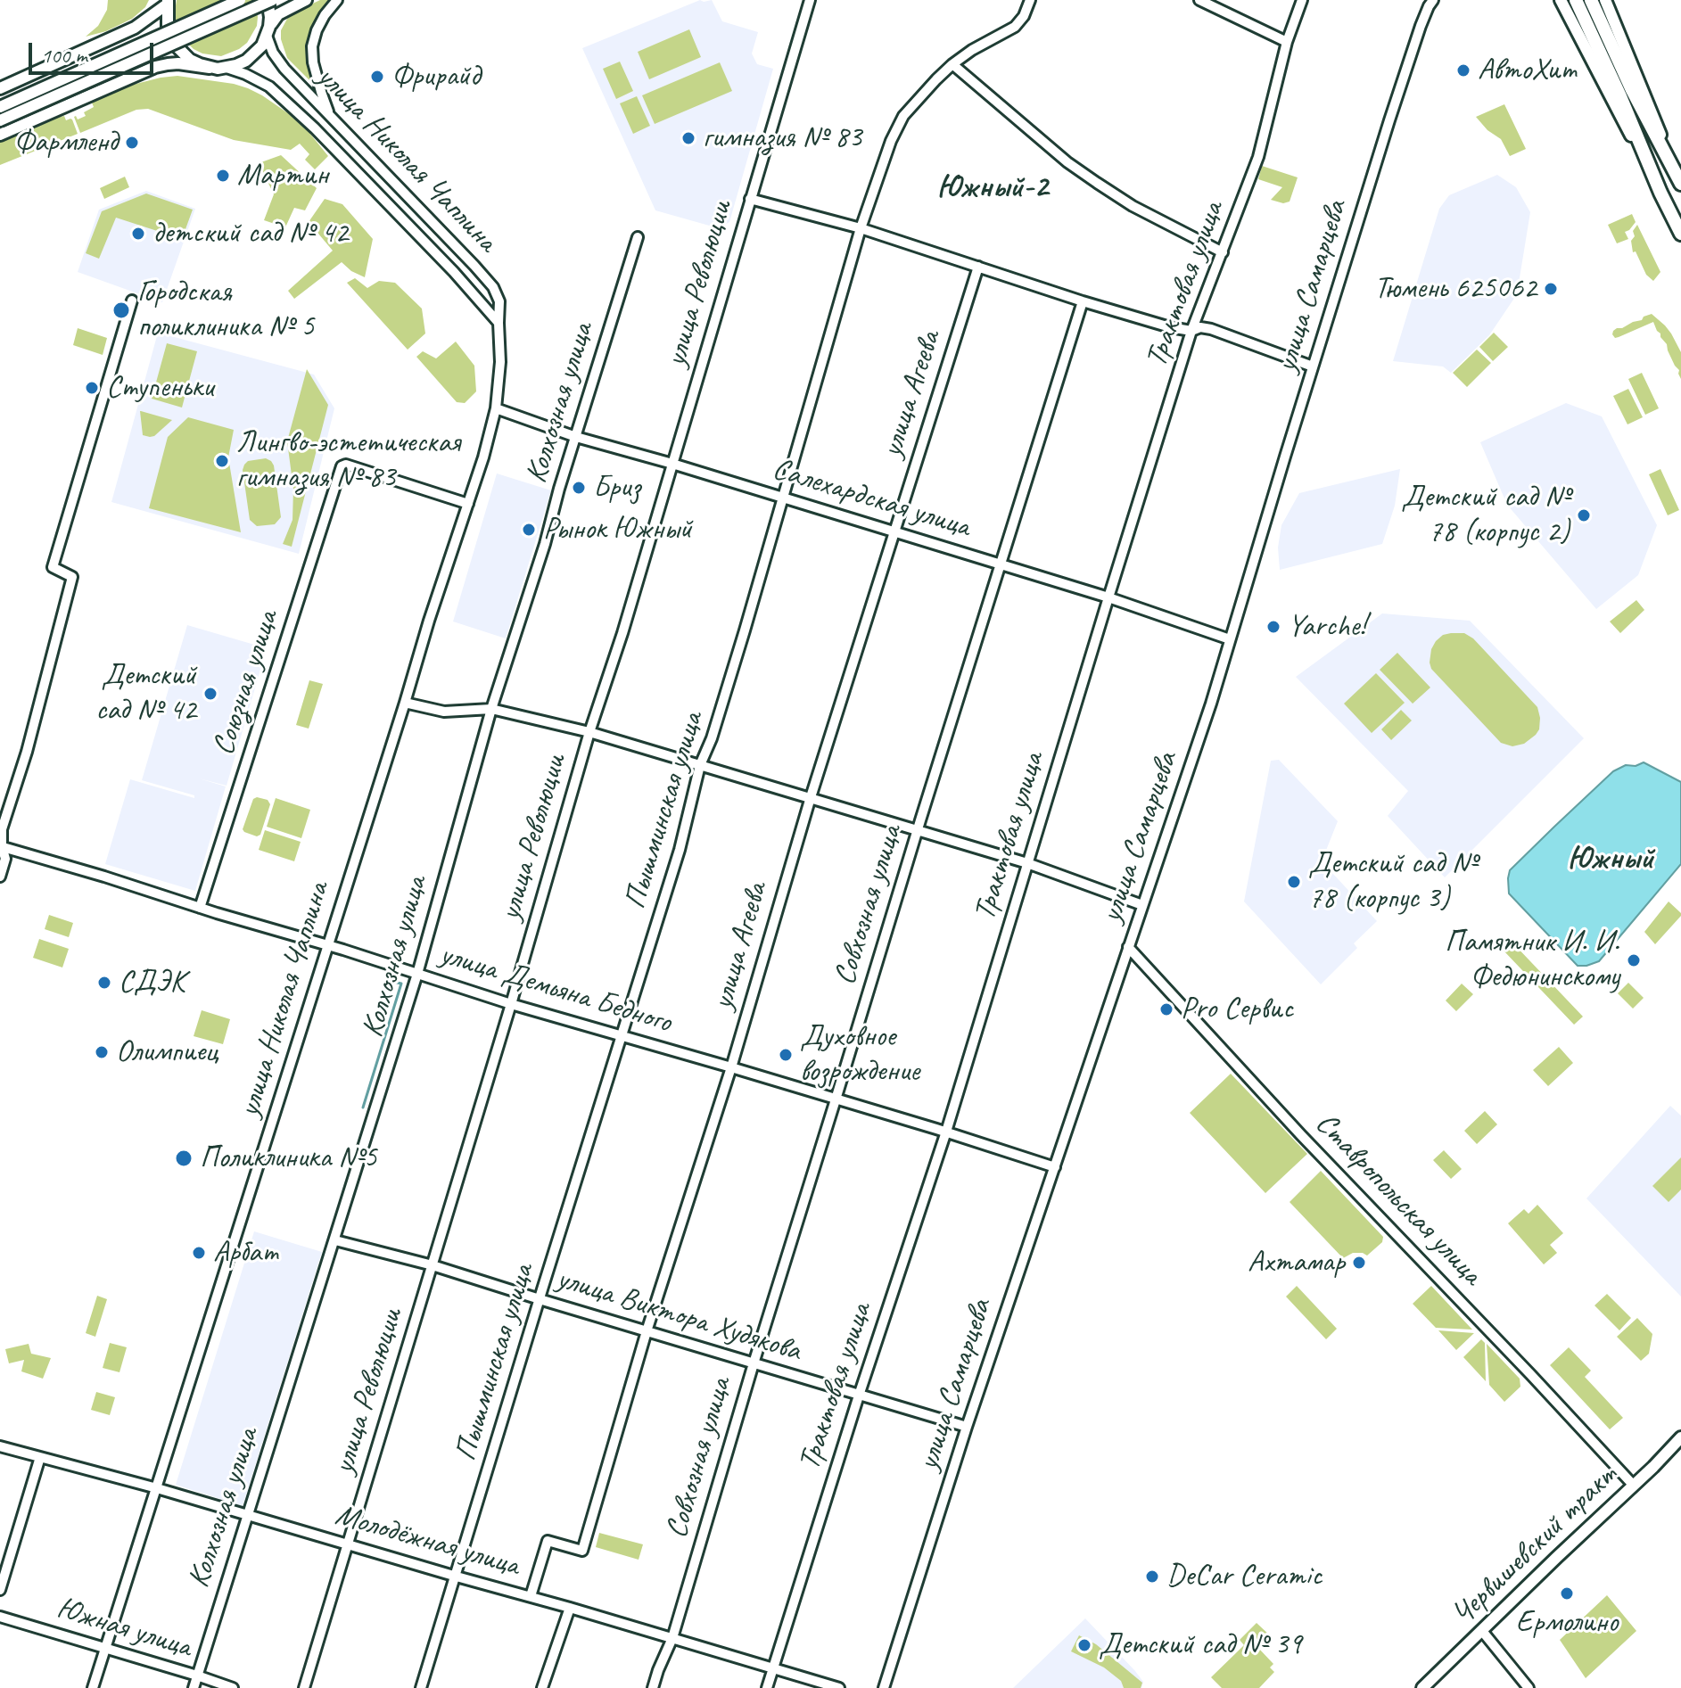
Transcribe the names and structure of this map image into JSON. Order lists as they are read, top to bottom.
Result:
{
  "streets": {
    "main road": ["Червишевский тракт"],
    "street": [
      "улица Николая Чаплина",
      "улица Революции",
      "Трактовая улица",
      "улица Самарцева",
      "улица Агеева",
      "Колхозная улица",
      "Салехардская улица",
      "Союзная улица",
      "Пышминская улица",
      "Совхозная улица",
      "улица Демьяна Бедного",
      "Ставропольская улица",
      "улица Виктора Худякова",
      "Молодёжная улица",
      "Южная улица"
    ]
  },
  "crossings": [
    ["улица Николая Чаплина", "Салехардская улица"],
    ["улица Николая Чаплина", "Союзная улица"],
    ["улица Николая Чаплина", "улица Демьяна Бедного"],
    ["улица Николая Чаплина", "Молодёжная улица"],
    ["улица Николая Чаплина", "Южная улица"],
    ["улица Революции", "Салехардская улица"],
    ["улица Революции", "улица Демьяна Бедного"],
    ["улица Революции", "улица Виктора Худякова"],
    ["улица Революции", "Молодёжная улица"],
    ["Трактовая улица", "Салехардская улица"],
    ["Трактовая улица", "улица Демьяна Бедного"],
    ["Трактовая улица", "улица Виктора Худякова"],
    ["Трактовая улица", "Молодёжная улица"],
    ["улица Самарцева", "Салехардская улица"],
    ["улица Самарцева", "улица Демьяна Бедного"],
    ["улица Самарцева", "Ставропольская улица"],
    ["улица Самарцева", "улица Виктора Худякова"],
    ["улица Агеева", "Салехардская улица"],
    ["улица Агеева", "улица Демьяна Бедного"],
    ["улица Агеева", "улица Виктора Худякова"],
    ["улица Агеева", "Молодёжная улица"],
    ["Колхозная улица", "Салехардская улица"],
    ["Колхозная улица", "улица Демьяна Бедного"],
    ["Колхозная улица", "улица Виктора Худякова"],
    ["Колхозная улица", "Молодёжная улица"],
    ["Колхозная улица", "Южная улица"],
    ["Салехардская улица", "Пышминская улица"],
    ["Салехардская улица", "Совхозная улица"],
    ["Союзная улица", "улица Демьяна Бедного"],
    ["Пышминская улица", "улица Демьяна Бедного"],
    ["Пышминская улица", "улица Виктора Худякова"],
    ["Пышминская улица", "Молодёжная улица"],
    ["Совхозная улица", "улица Демьяна Бедного"],
    ["Совхозная улица", "улица Виктора Худякова"],
    ["Совхозная улица", "Молодёжная улица"],
    ["Ставропольская улица", "Червишевский тракт"]
  ],
  "districts": ["Южный-2", "Южный"],
  "places": [
    "АвтоХит",
    "Фрирайд",
    "гимназия № 83",
    "Фармленд",
    "Мартин",
    "детский сад № 42",
    "Тюмень 625062",
    "Городская поликлиника № 5",
    "Ступеньки",
    "Лингво-эстетическая гимназия № 83",
    "Бриз",
    "Детский сад № 78 (корпус 2)",
    "Рынок Южный",
    "Yarche!",
    "Детский сад № 42",
    "Детский сад № 78 (корпус 3)",
    "Памятник И. И. Федюнинскому",
    "СДЭК",
    "Pro Сервис",
    "Олимпиец",
    "Духовное возрождение",
    "Поликлиника №5",
    "Арбат",
    "Ахтамар",
    "DeCar Ceramic",
    "Ермолино",
    "Детский сад № 39"
  ],
  "scale_bar": "100 m"
}
